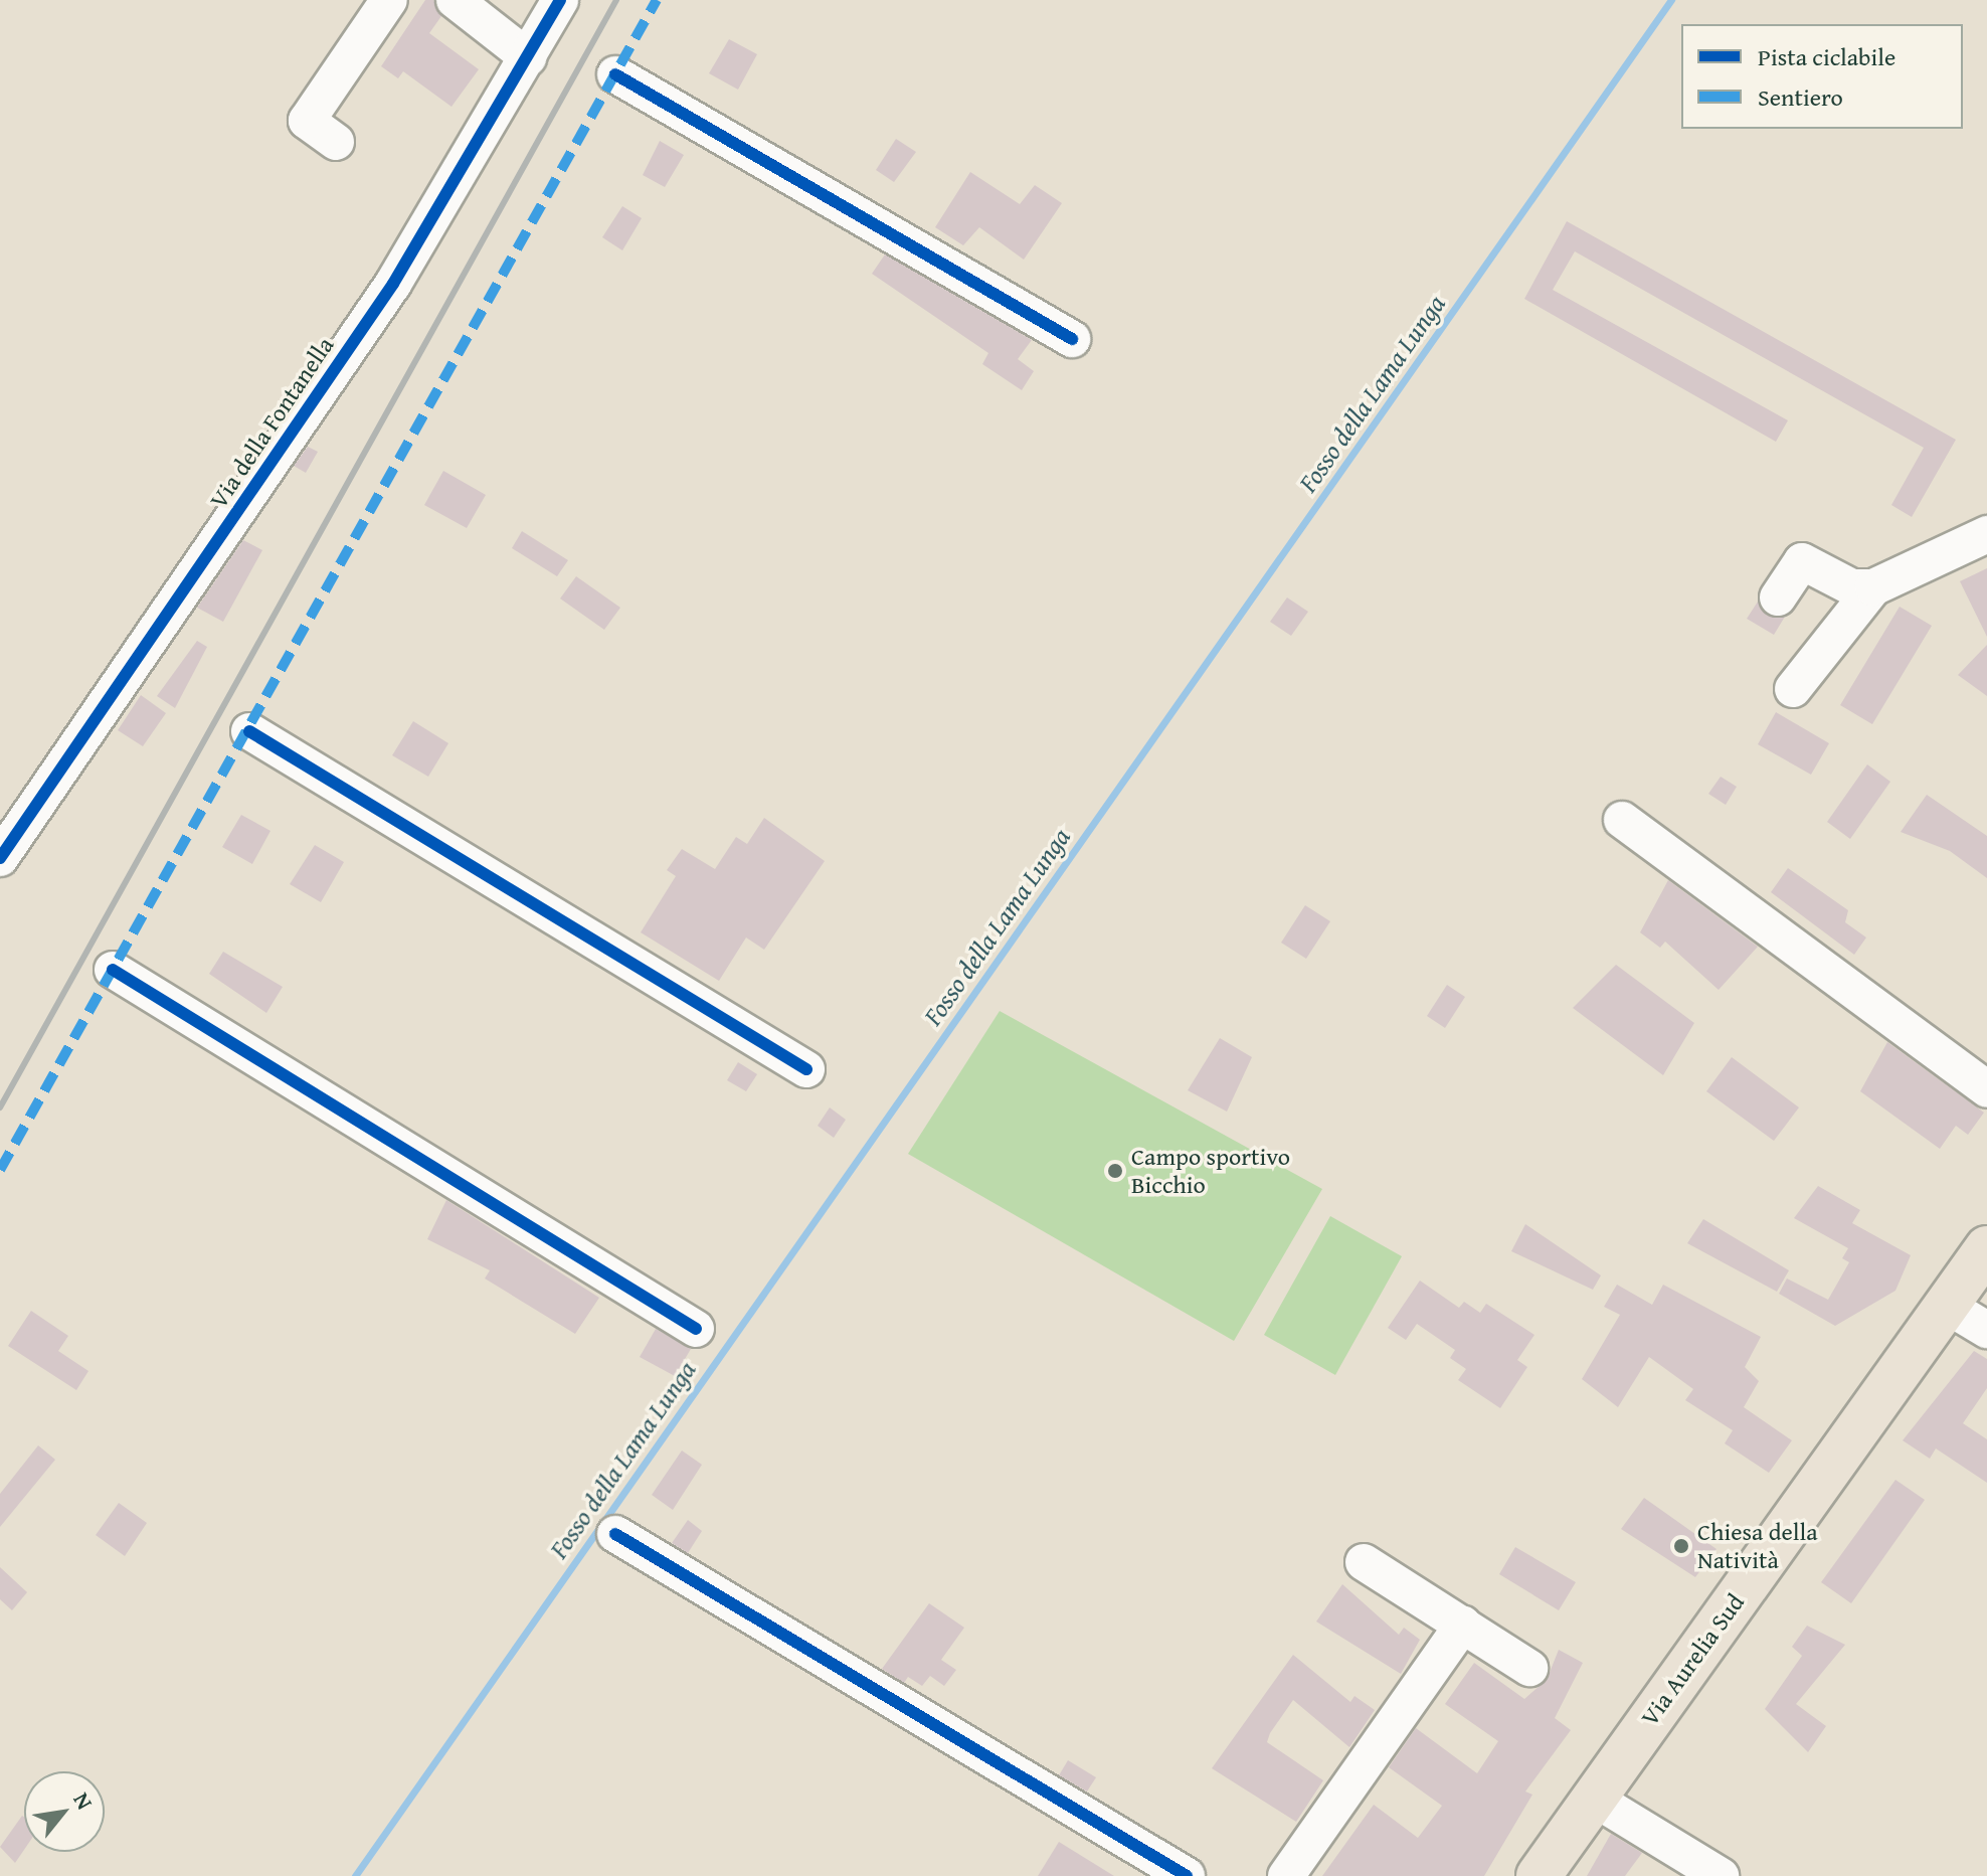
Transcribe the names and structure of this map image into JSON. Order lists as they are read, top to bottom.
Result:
{
  "streets": {
    "main road": ["Via Aurelia Sud"],
    "street": ["Via della Fontanella"]
  },
  "water": ["Fosso della Lama Lunga"],
  "places": ["Campo sportivo Bicchio", "Chiesa della Natività"],
  "legend": ["Pista ciclabile", "Sentiero"],
  "north": "top right"
}
